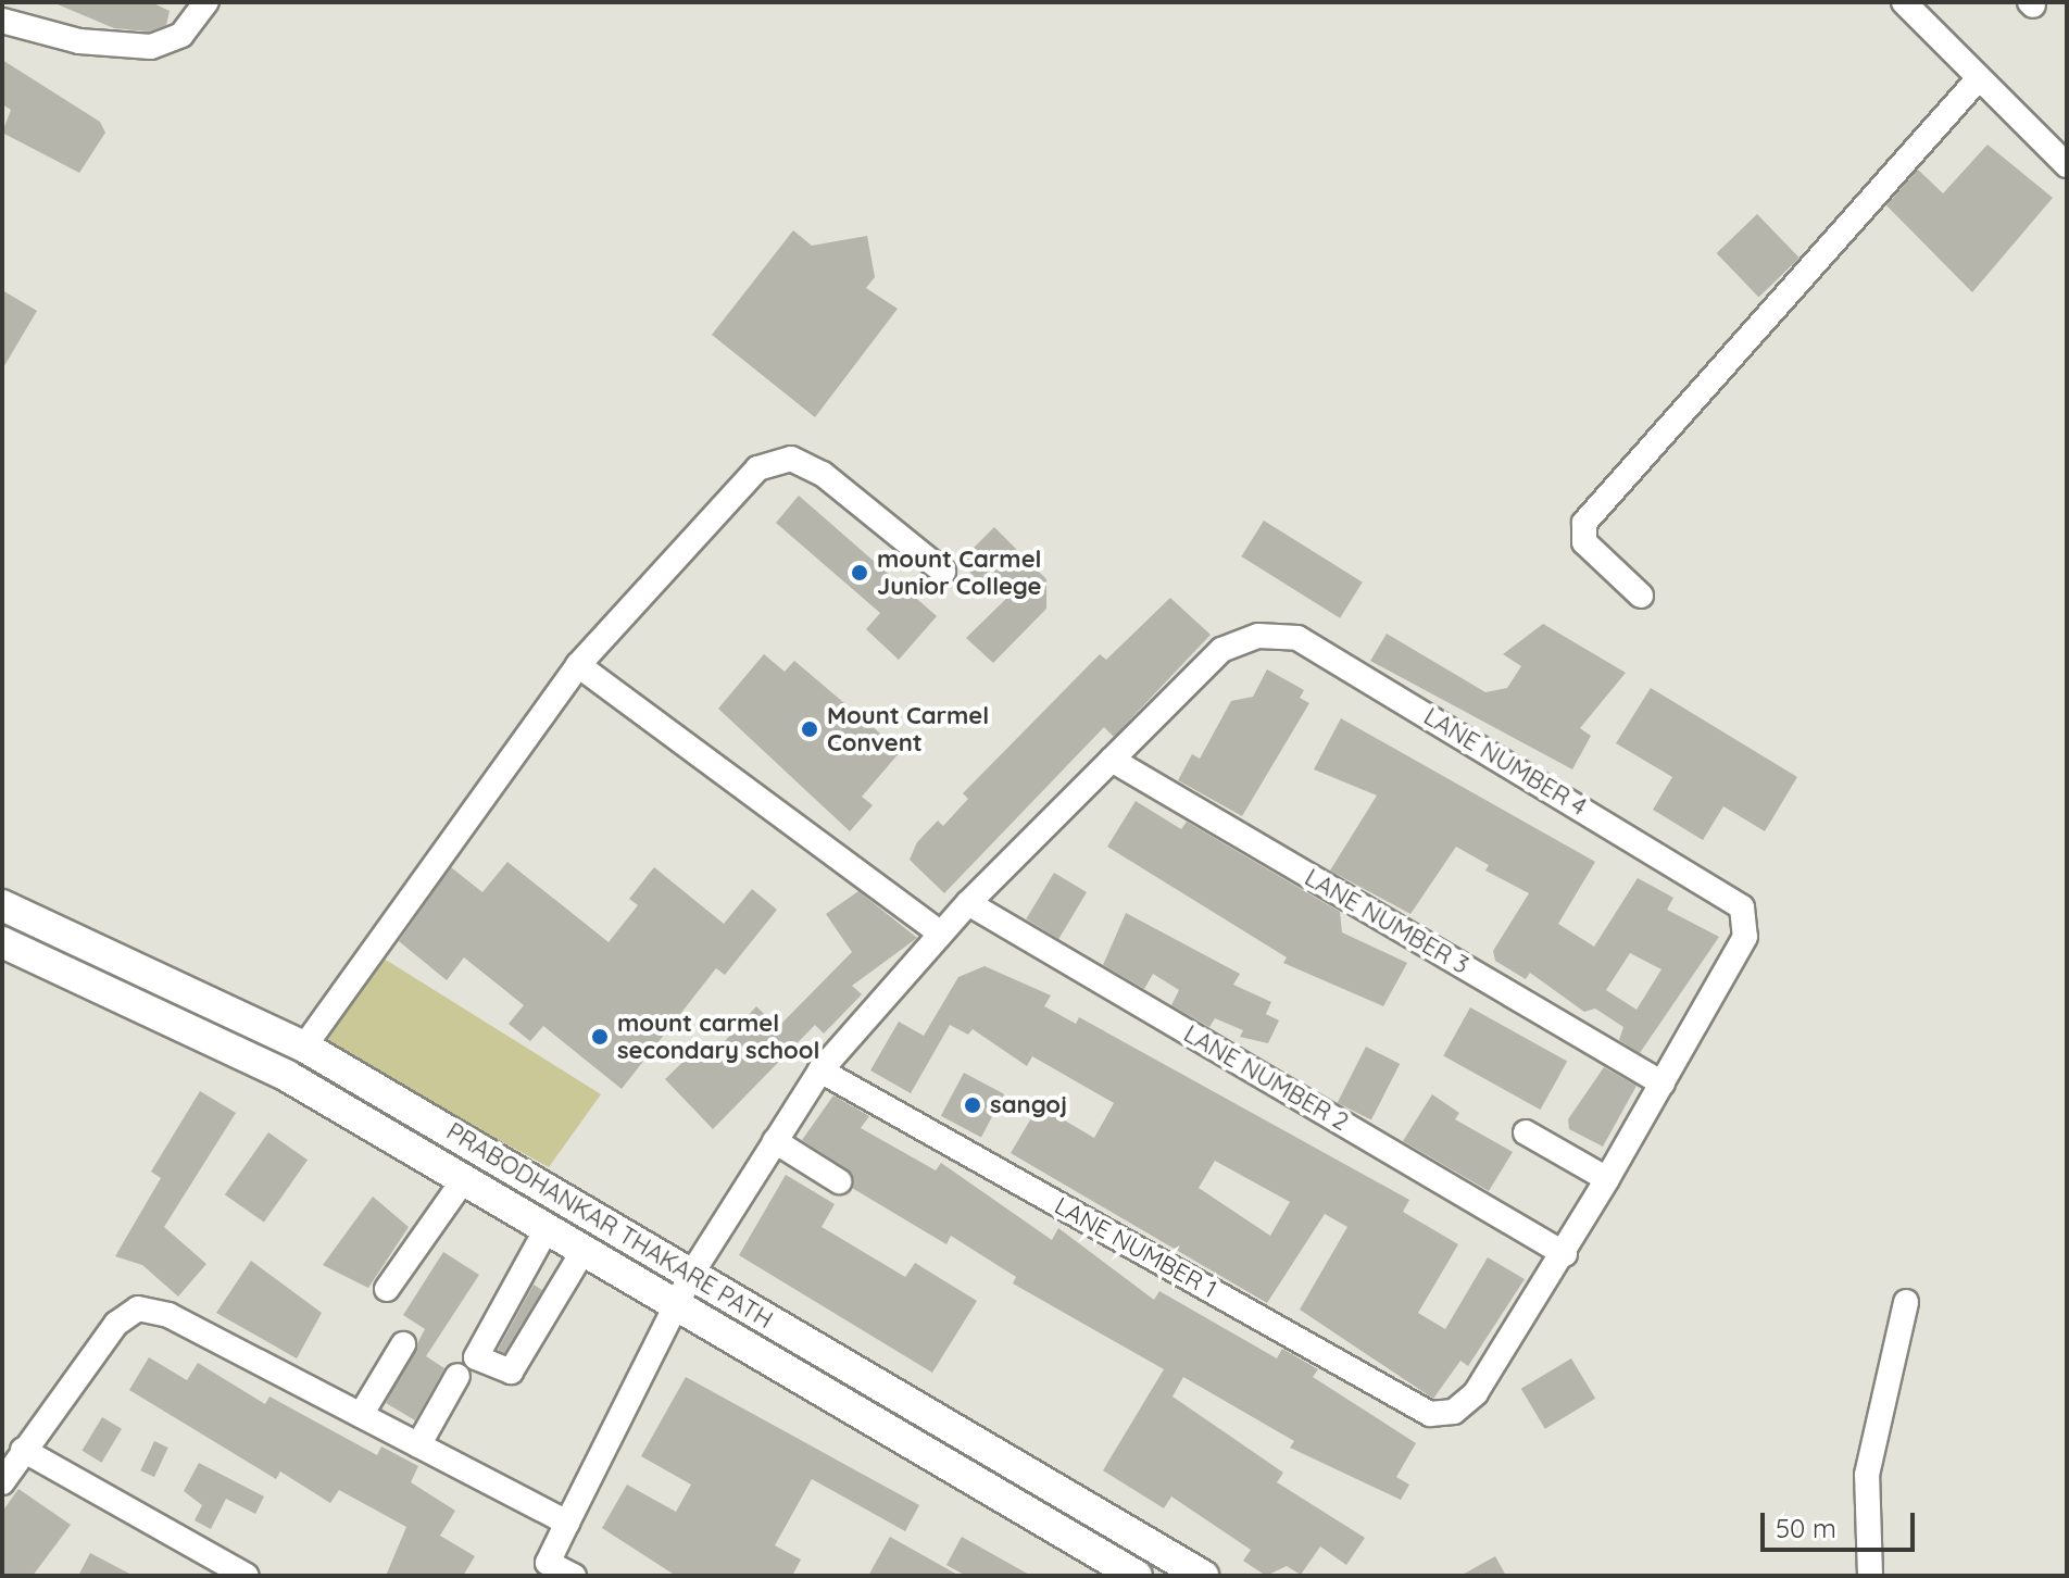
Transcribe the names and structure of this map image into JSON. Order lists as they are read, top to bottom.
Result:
{
  "streets": {
    "main road": ["PRABODHANKAR THAKARE PATH"],
    "street": [
      "LANE NUMBER 4",
      "LANE NUMBER 3",
      "LANE NUMBER 2",
      "LANE NUMBER 1"
    ]
  },
  "crossings": [
    ["LANE NUMBER 4", "LANE NUMBER 3"],
    ["LANE NUMBER 2", "LANE NUMBER 1"]
  ],
  "places": [
    "mount Carmel Junior College",
    "Mount Carmel Convent",
    "mount carmel secondary school",
    "sangoj"
  ],
  "scale_bar": "50 m"
}
